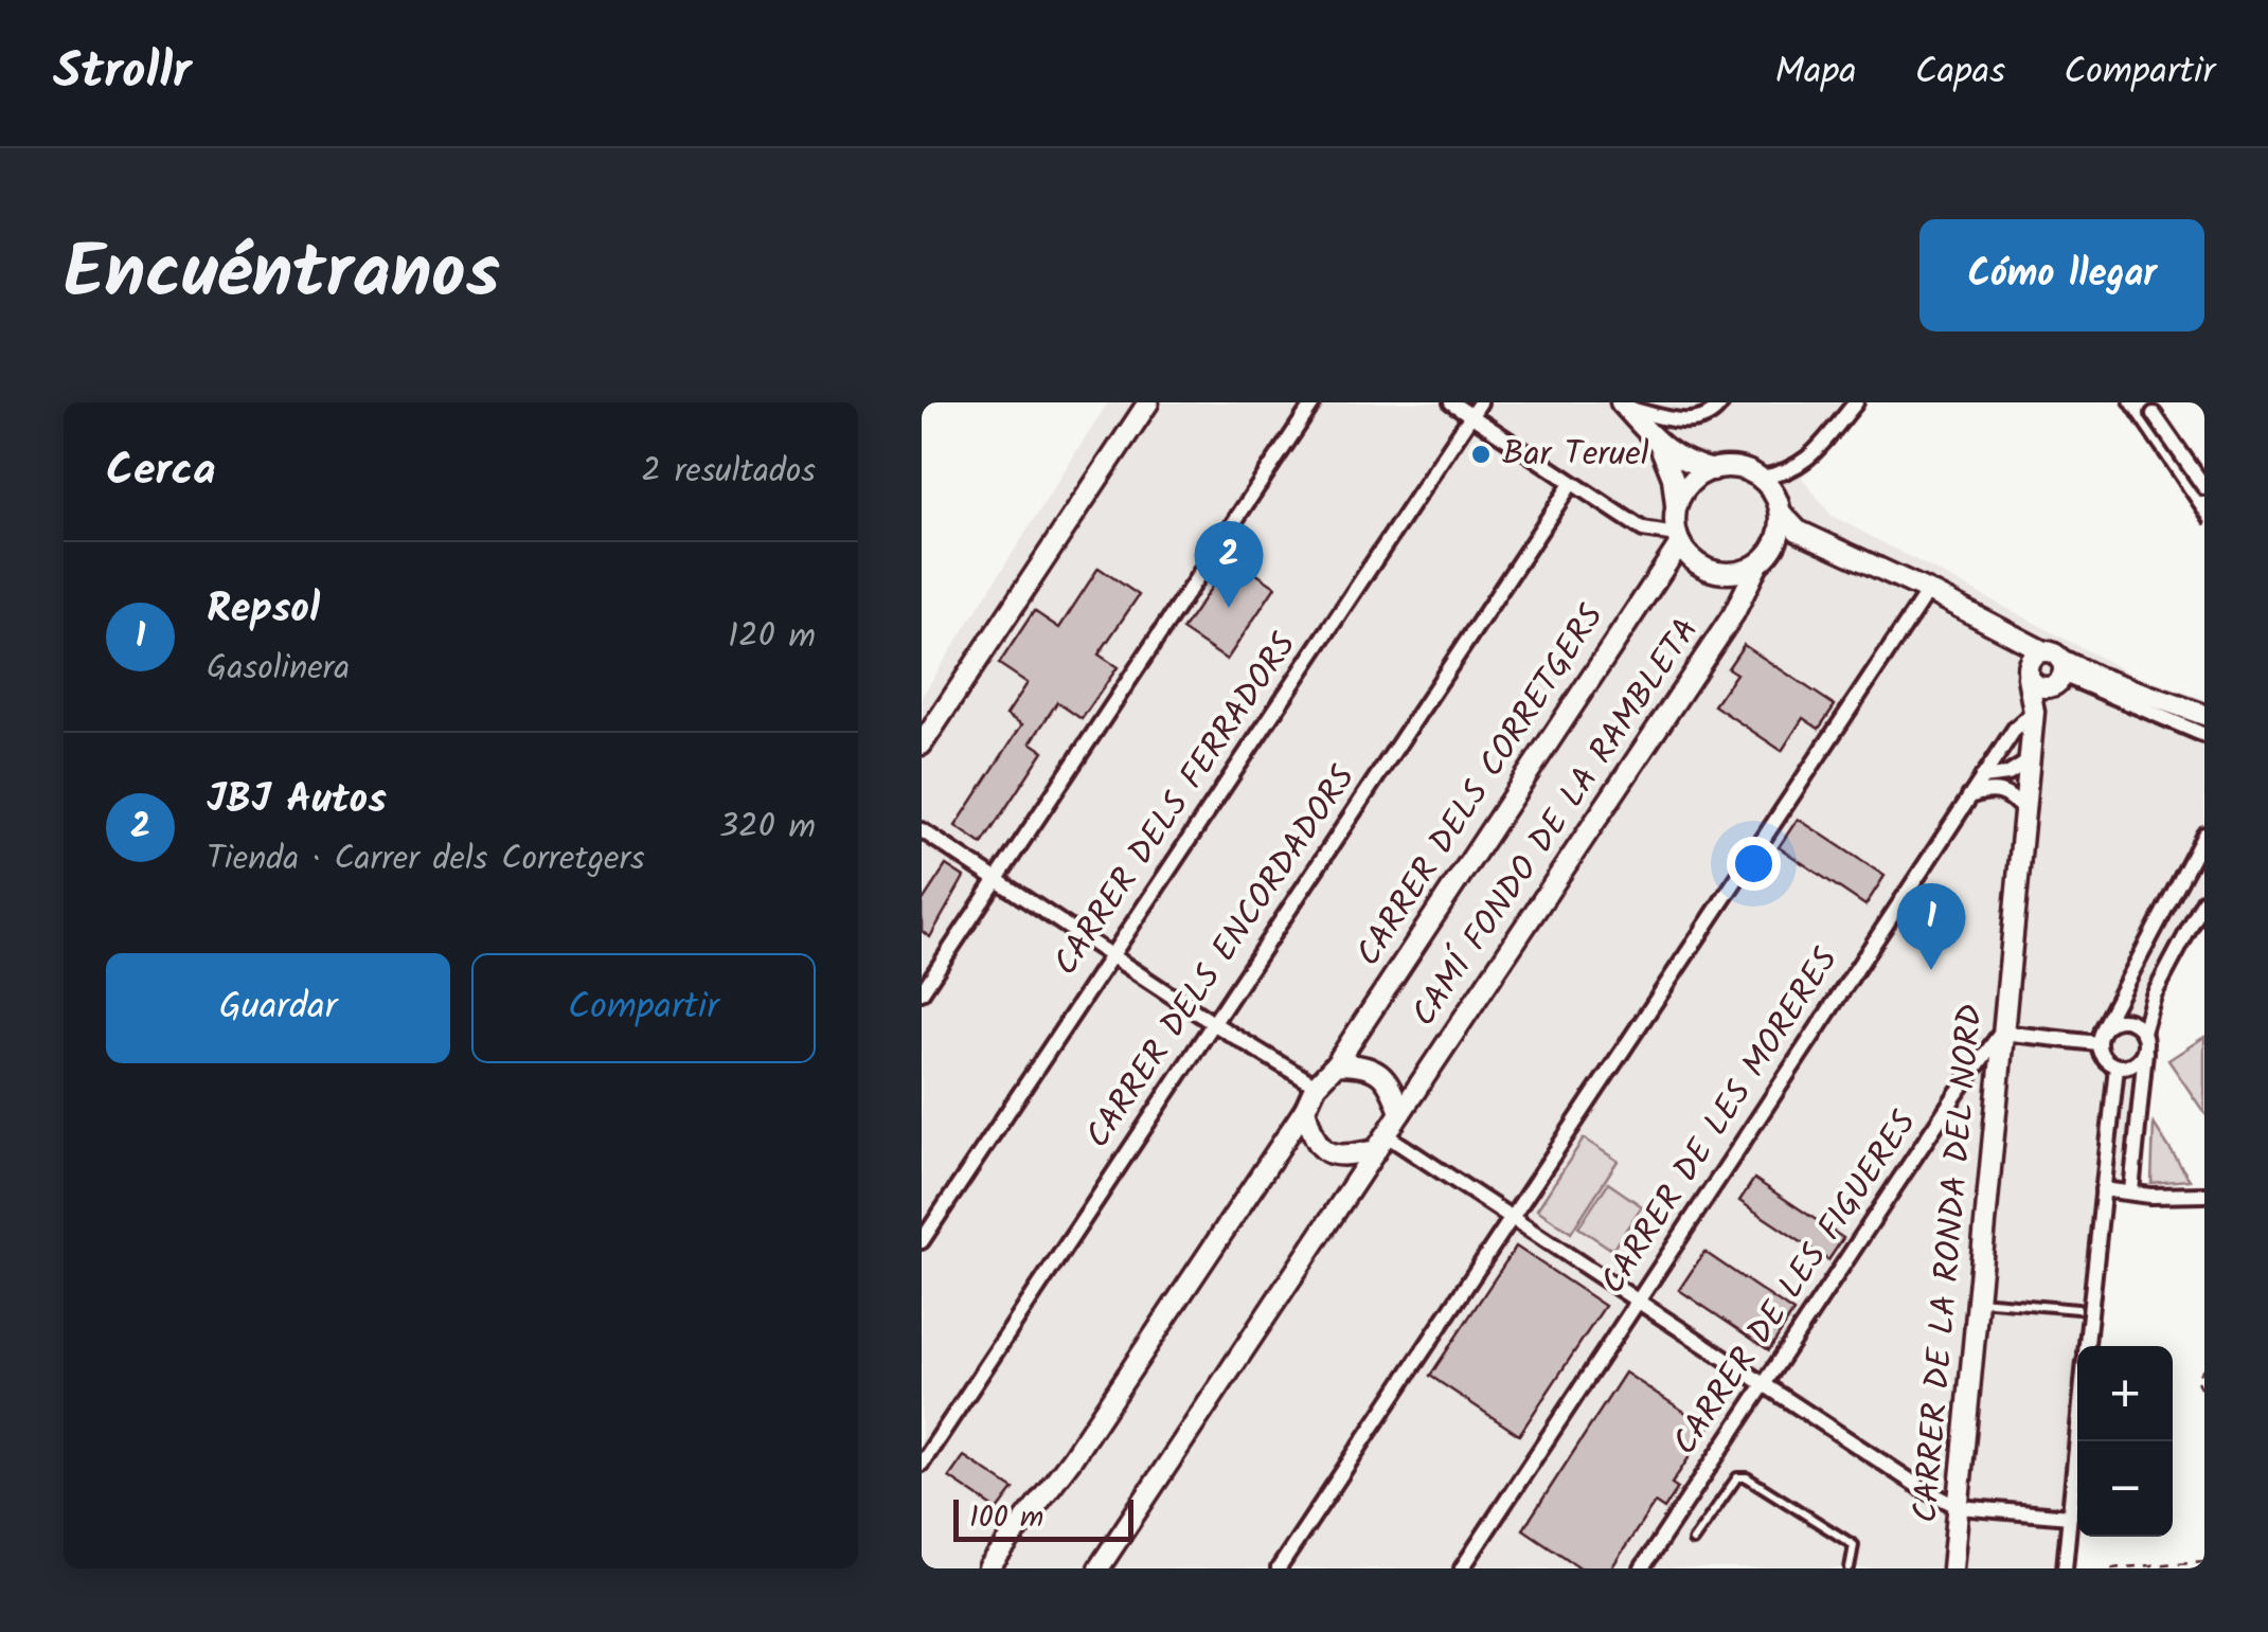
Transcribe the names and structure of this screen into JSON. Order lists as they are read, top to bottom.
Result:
{
  "streets": {
    "street": [
      "CARRER DELS CORRETGERS",
      "CARRER DELS FERRADORS",
      "CAMÍ FONDO DE LA RAMBLETA",
      "CARRER DELS ENCORDADORS",
      "CARRER DE LES MORERES",
      "CARRER DE LA RONDA DEL NORD",
      "CARRER DE LES FIGUERES"
    ]
  },
  "crossings": [
    ["CARRER DELS CORRETGERS", "CAMÍ FONDO DE LA RAMBLETA"],
    ["CARRER DE LES MORERES", "CARRER DE LA RONDA DEL NORD"],
    ["CARRER DE LA RONDA DEL NORD", "CARRER DE LES FIGUERES"]
  ],
  "places": ["Bar Teruel"],
  "scale_bar": "100 m",
  "page": {
    "header": "Strollr",
    "nav": ["Mapa", "Capas", "Compartir"],
    "title": "Encuéntranos",
    "buttons": [
      "Cómo llegar",
      ["Guardar", "Compartir"]
    ],
    "heading": ["Cerca", "2 resultados"],
    "pins": ["2", "1"],
    "list": [
      {
        "mark": "1",
        "name": "Repsol",
        "note": "Gasolinera",
        "value": "120 m"
      },
      {
        "mark": "2",
        "name": "JBJ Autos",
        "note": "Tienda · Carrer dels Corretgers",
        "value": "320 m"
      }
    ],
    "map_buttons": ["+", "−"],
    "scale": "100 m"
  }
}
